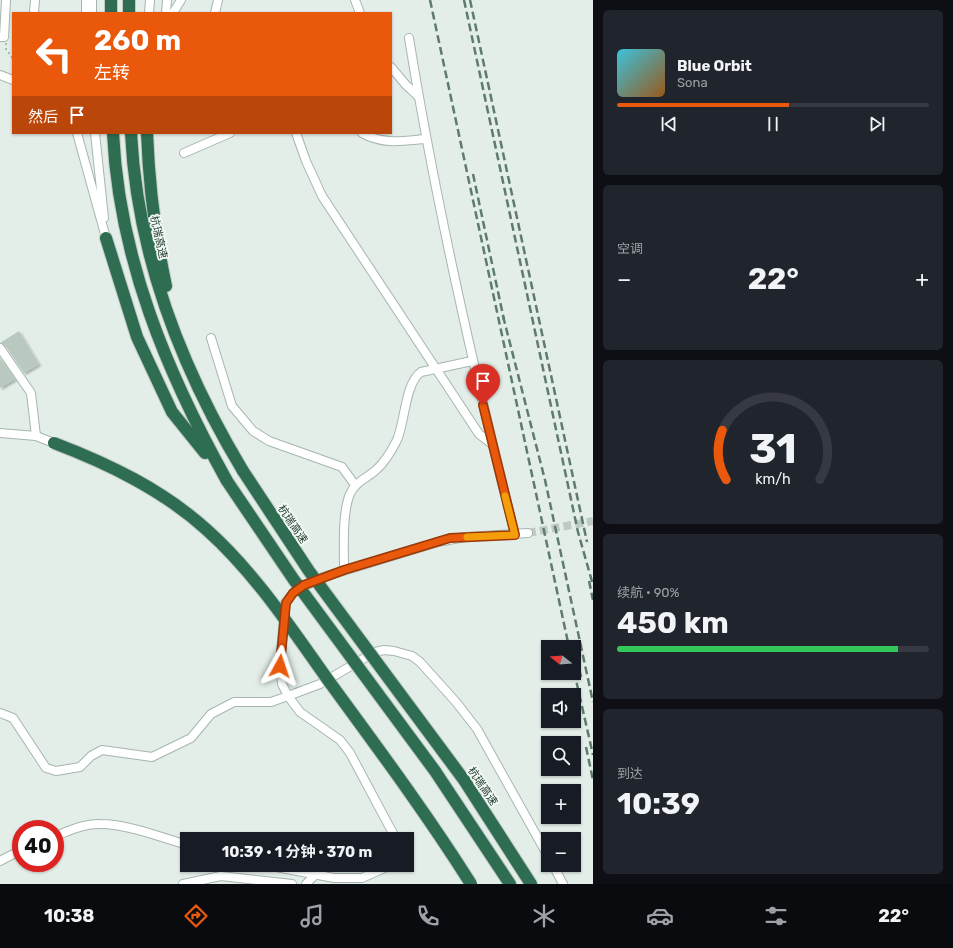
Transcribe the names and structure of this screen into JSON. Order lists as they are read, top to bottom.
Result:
{
  "streets": {
    "highway": ["杭瑞高速"]
  },
  "north": "left",
  "page": {
    "turn": ["260 m", "左转"],
    "song": ["Blue Orbit", "Sona"],
    "then": "然后",
    "tile": [
      "空调",
      ["续航 · 90%", "450 km"],
      ["到达", "10:39"]
    ],
    "heat": ["−", "22°", "+"],
    "map_buttons": ["+", "−"],
    "limit": "40",
    "trip": "10:39 · 1 分钟 · 370 m",
    "tabs": ["10:38", "22°"],
    "gauge": ["31", "km/h"]
  }
}
